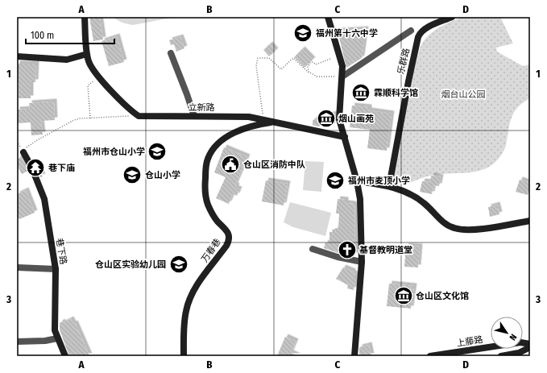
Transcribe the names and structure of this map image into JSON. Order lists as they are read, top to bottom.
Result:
{
  "streets": {
    "street": [
      "乐群路",
      "立新路",
      "万春巷",
      "巷下路",
      "上藤路"
    ]
  },
  "crossings": [
    ["立新路", "万春巷"]
  ],
  "parks": ["烟台山公园"],
  "places": {
    "school or university": [
      "福州第十六中学",
      "福州市仓山小学",
      "仓山小学",
      "福州市麦顶小学",
      "仓山区实验幼儿园"
    ],
    "museum": ["霖顺科学馆", "烟山画苑", "仓山区文化馆"],
    "public building": ["仓山区消防中队"],
    "temple": ["巷下庙"],
    "church": ["基督教明道堂"]
  },
  "scale_bar": "100 m",
  "north": "bottom right",
  "grid": {
    "columns": [
      "A",
      "B",
      "C",
      "D"
    ],
    "rows": ["1", "2", "3"]
  }
}
